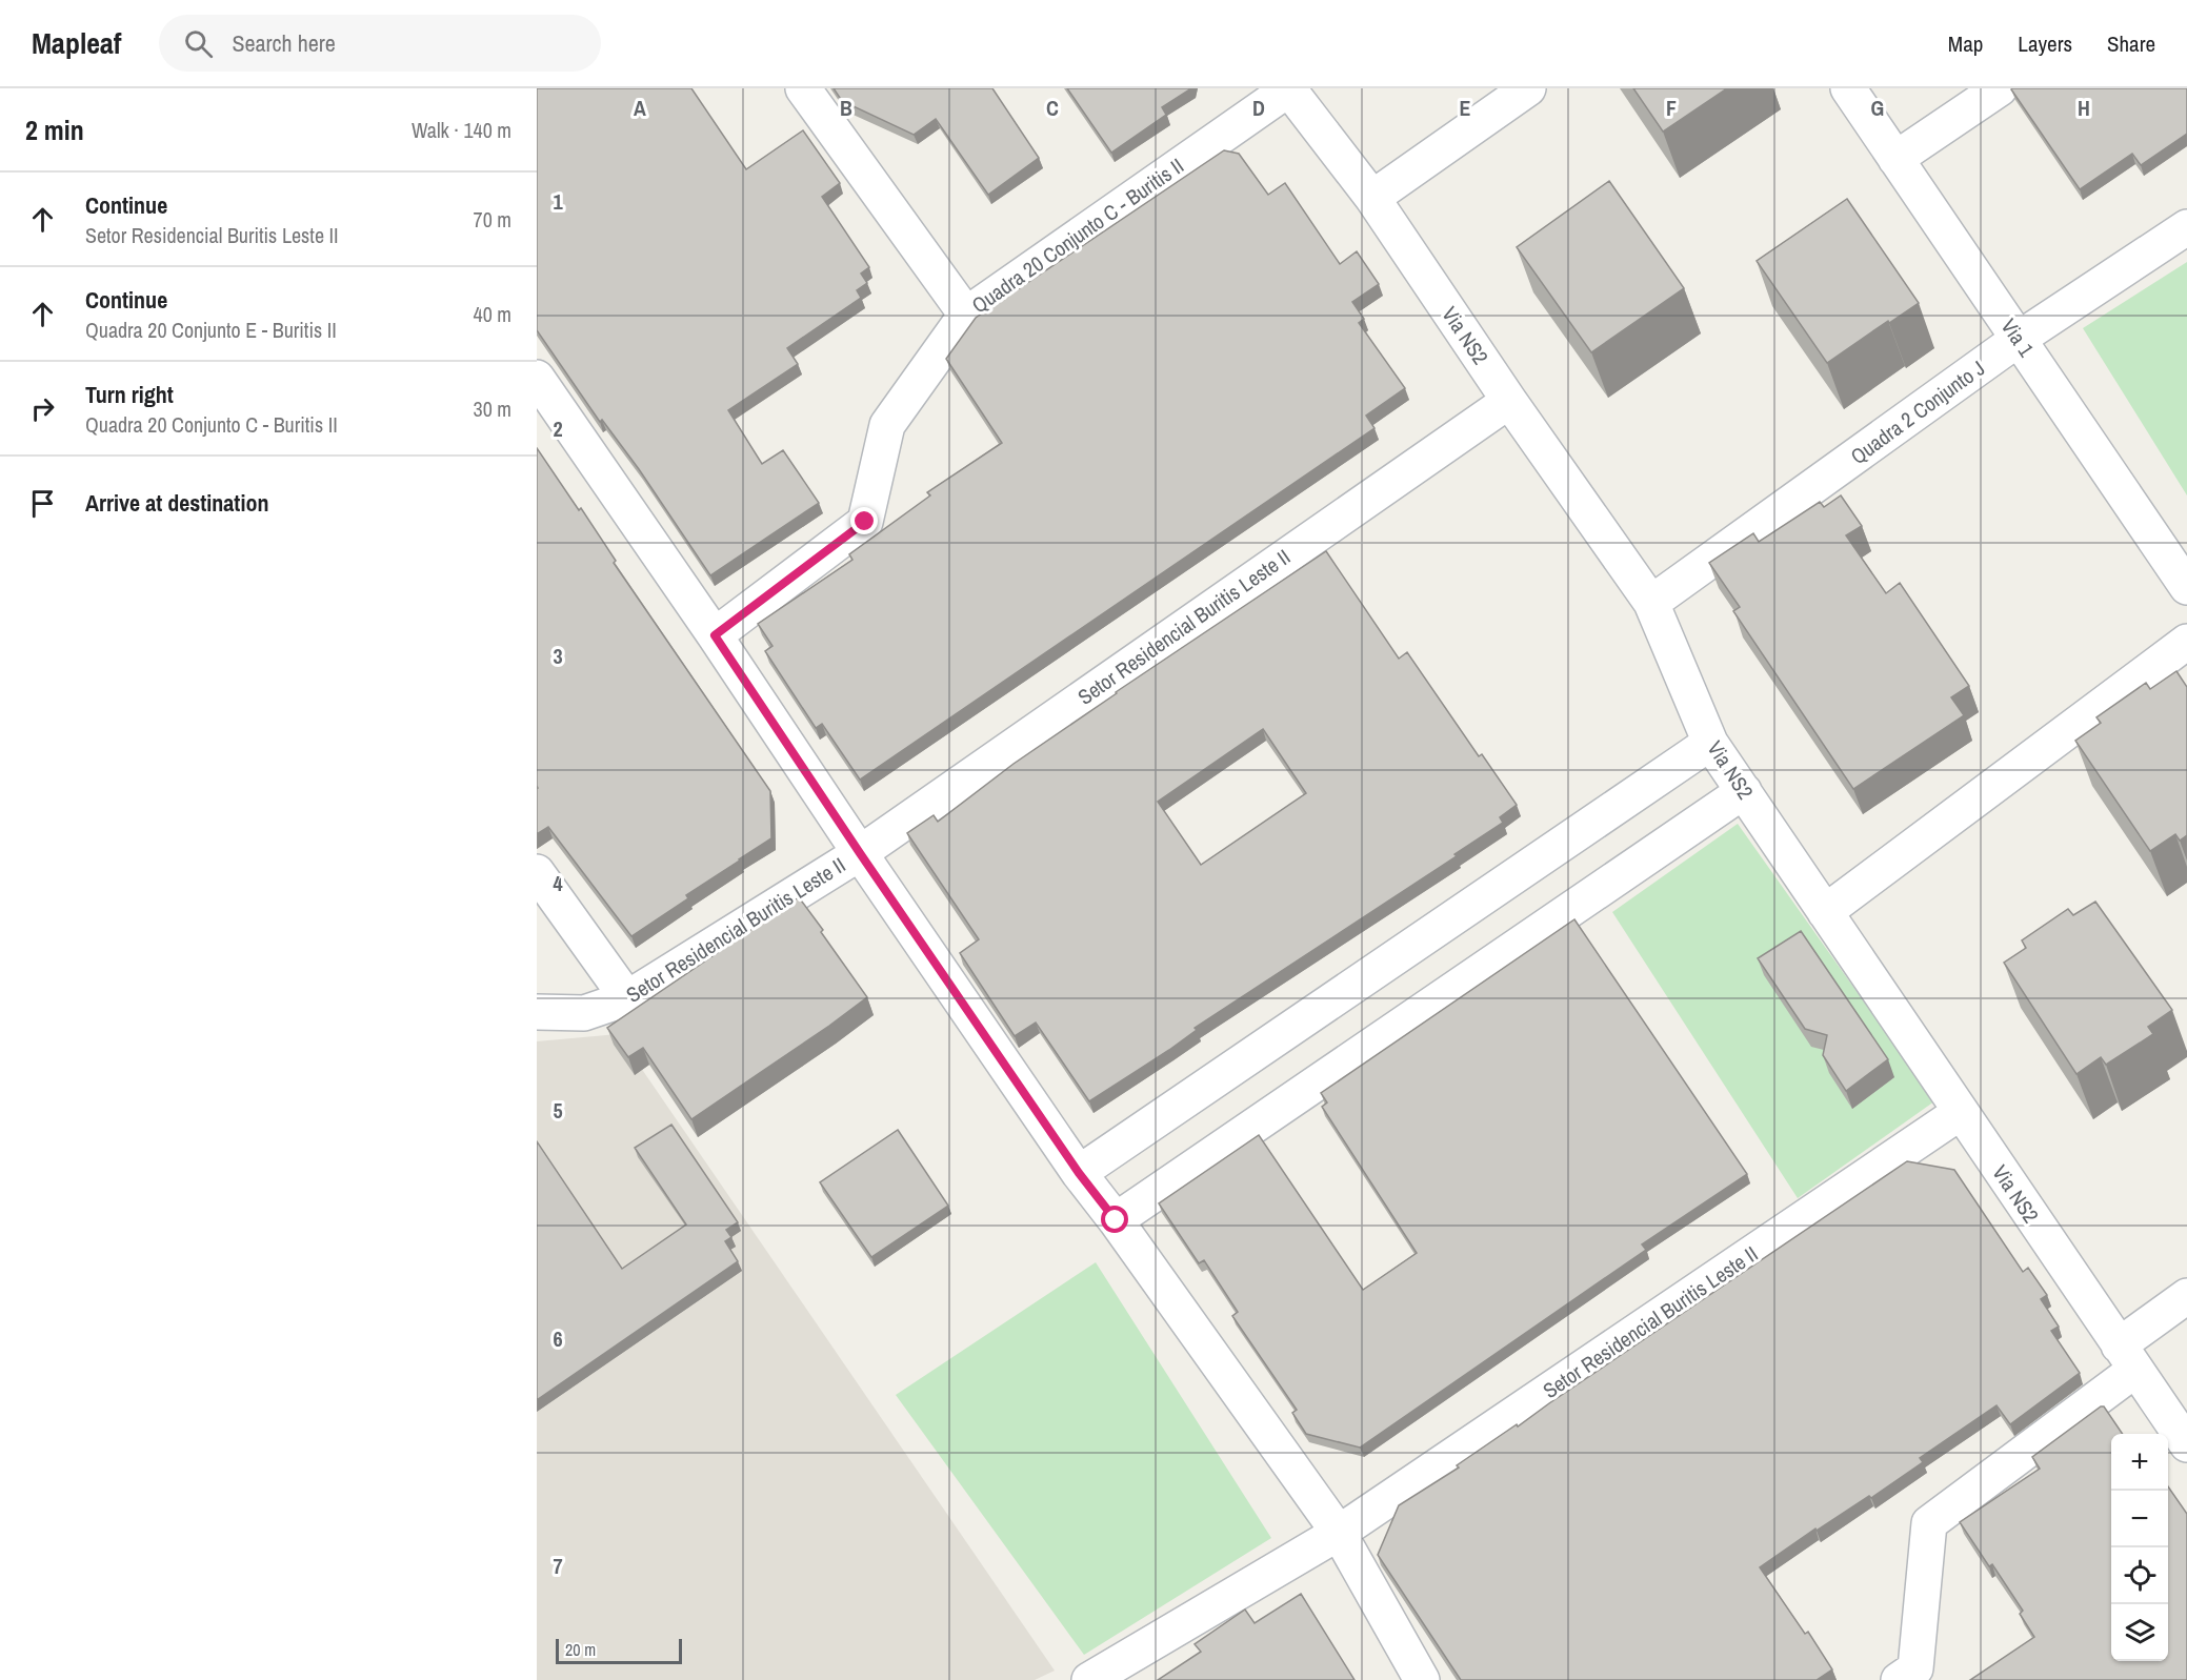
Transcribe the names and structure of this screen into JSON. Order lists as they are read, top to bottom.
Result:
{
  "streets": {
    "street": [
      "Quadra 20 Conjunto C - Buritis II",
      "Via NS2",
      "Via 1",
      "Quadra 2 Conjunto J",
      "Setor Residencial Buritis Leste II"
    ]
  },
  "crossings": [
    ["Quadra 20 Conjunto C - Buritis II", "Via NS2"],
    ["Via NS2", "Quadra 2 Conjunto J"],
    ["Via NS2", "Setor Residencial Buritis Leste II"],
    ["Via 1", "Quadra 2 Conjunto J"]
  ],
  "scale_bar": "20 m",
  "page": {
    "header": "Mapleaf",
    "search": "Search here",
    "nav": ["Map", "Layers", "Share"],
    "heading": ["2 min", "Walk · 140 m"],
    "list": [
      ["Continue", "Setor Residencial Buritis Leste II", "70 m"],
      ["Continue", "Quadra 20 Conjunto E - Buritis II", "40 m"],
      ["Turn right", "Quadra 20 Conjunto C - Buritis II", "30 m"],
      "Arrive at destination"
    ],
    "map_buttons": ["+", "−"],
    "scale": "20 m"
  },
  "grid": {
    "columns": [
      "A",
      "B",
      "C",
      "D",
      "E",
      "F",
      "G",
      "H"
    ],
    "rows": [
      "1",
      "2",
      "3",
      "4",
      "5",
      "6",
      "7"
    ]
  }
}
